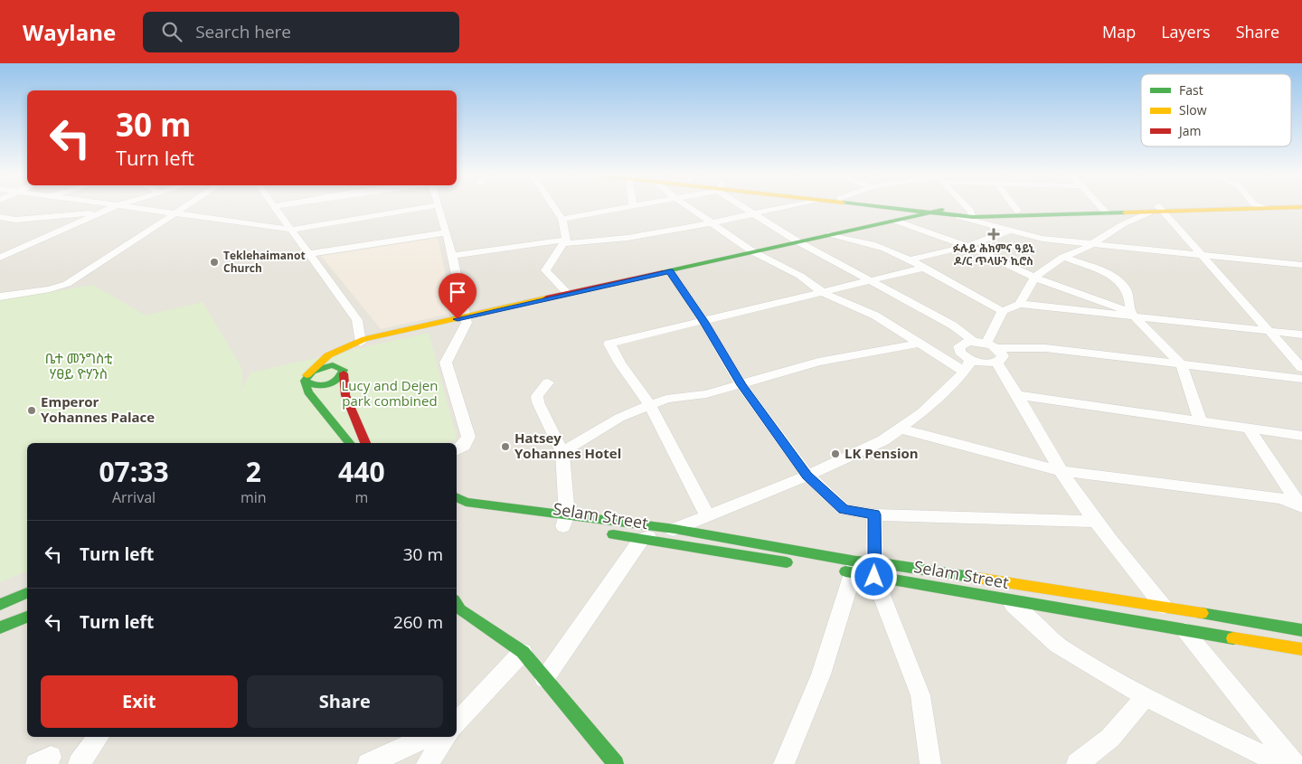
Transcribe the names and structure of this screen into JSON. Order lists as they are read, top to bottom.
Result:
{
  "streets": {
    "street": ["Selam Street"]
  },
  "parks": ["ቤተ መንግስቲ ሃፀይ ዮሃንስ", "Lucy and Dejen park combined"],
  "places": {
    "health": ["ፉሉይ ሕክምና ዓይኒ ዶ/ር ጥላሁን ኪሮስ"],
    "other": [
      "Teklehaimanot Church",
      "Emperor Yohannes Palace",
      "Hatsey Yohannes Hotel",
      "LK Pension"
    ]
  },
  "legend": ["Fast", "Slow", "Jam"],
  "page": {
    "header": "Waylane",
    "search": "Search here",
    "nav": ["Map", "Layers", "Share"],
    "turn": ["30 m", "Turn left"],
    "eta": [
      "07:33",
      "Arrival",
      "2",
      "min",
      "440",
      "m"
    ],
    "list": [
      {
        "name": "Turn left",
        "value": "30 m"
      },
      {
        "name": "Turn left",
        "value": "260 m"
      }
    ],
    "buttons": ["Exit", "Share"]
  }
}
